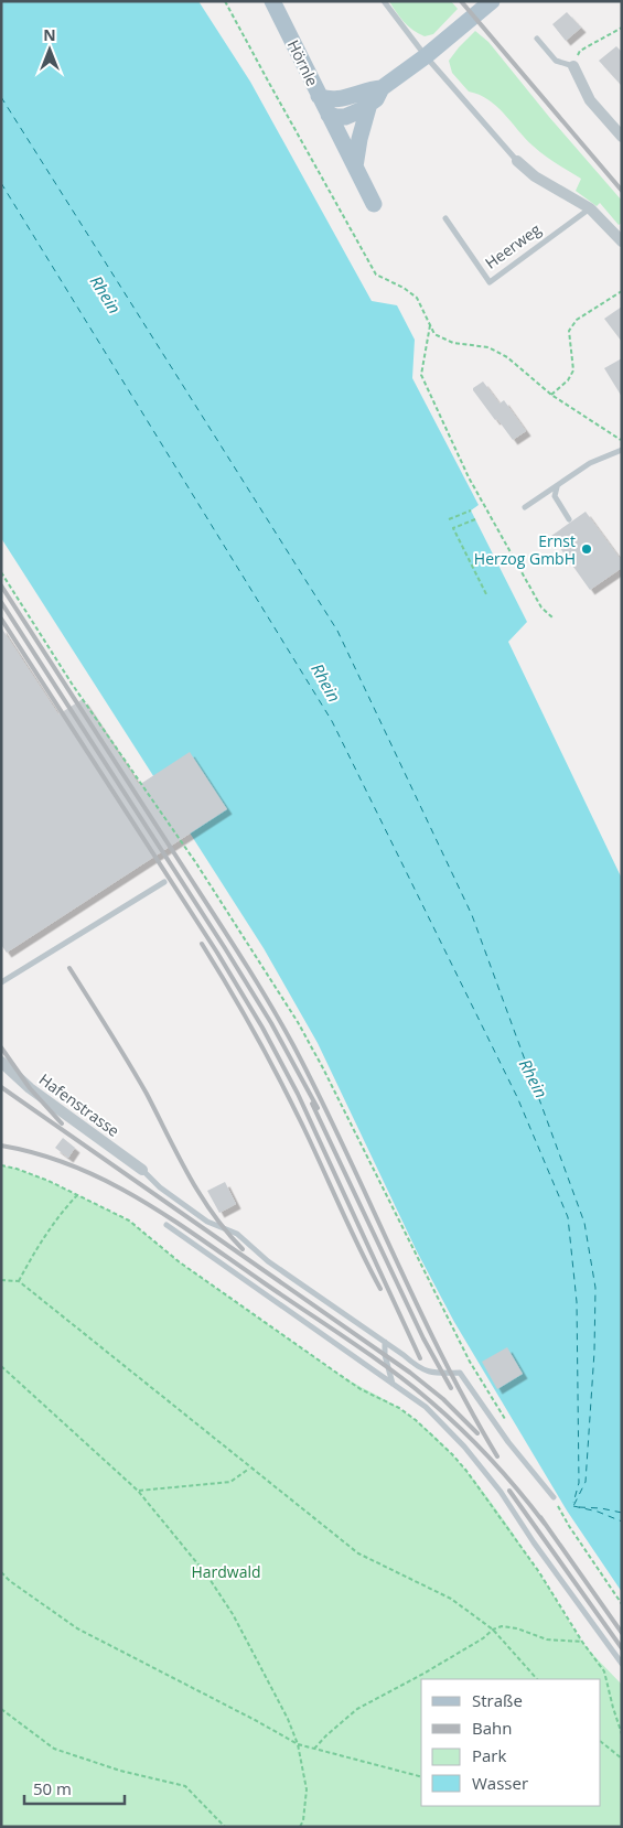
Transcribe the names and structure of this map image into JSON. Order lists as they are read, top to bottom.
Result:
{
  "streets": {
    "main road": ["Hörnle"],
    "street": ["Hafenstrasse"],
    "lane": ["Heerweg"]
  },
  "water": ["Rhein"],
  "parks": ["Hardwald"],
  "places": ["Ernst Herzog GmbH"],
  "legend": [
    "Straße",
    "Bahn",
    "Park",
    "Wasser"
  ],
  "scale_bar": "50 m",
  "north": "top"
}
